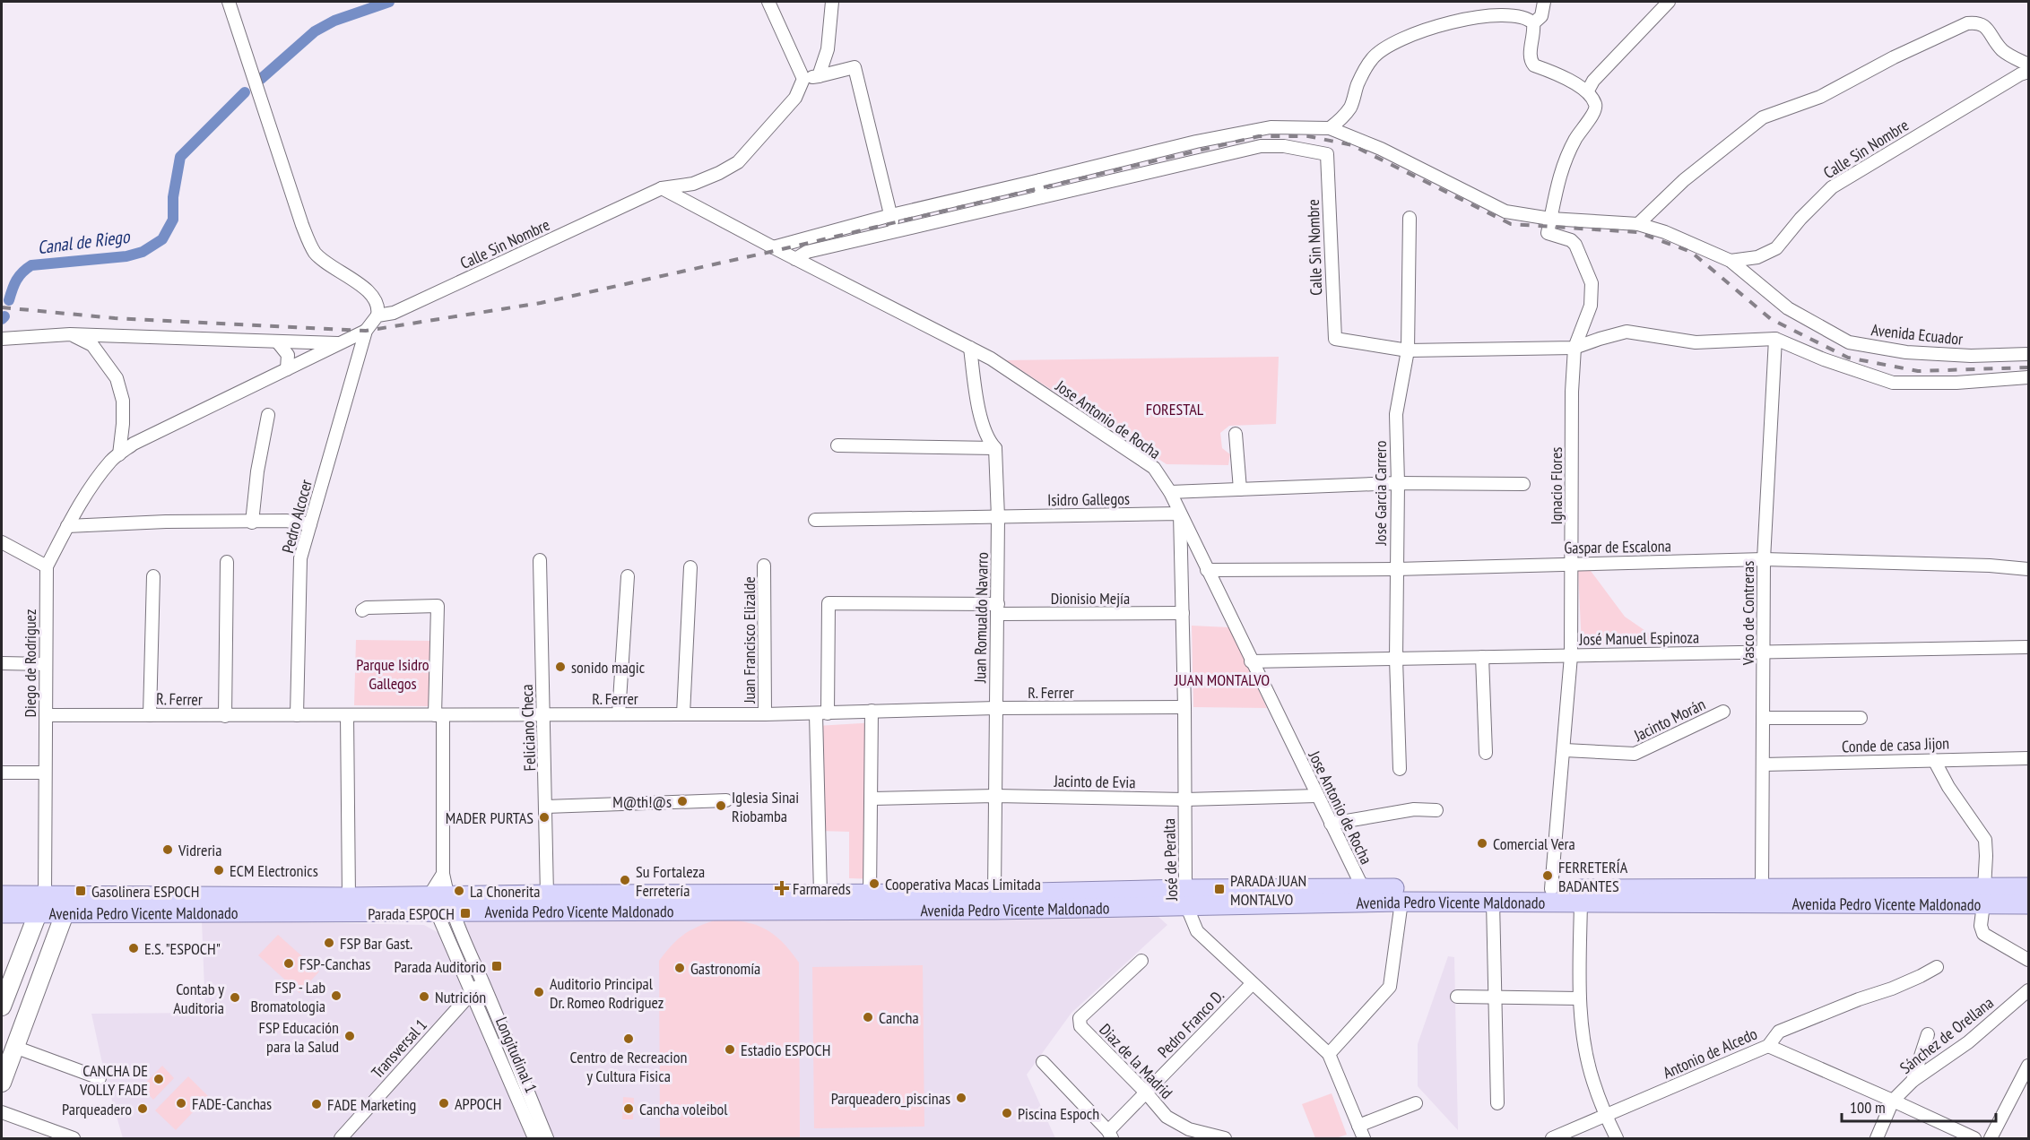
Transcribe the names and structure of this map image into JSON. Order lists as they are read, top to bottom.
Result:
{
  "streets": {
    "main road": ["Avenida Pedro Vicente Maldonado"],
    "street": [
      "Calle Sin Nombre",
      "Avenida Ecuador",
      "Jose Antonio de Rocha",
      "Ignacio Flores",
      "Jose Garcia Carrero",
      "Isidro Gallegos",
      "Pedro Alcocer",
      "Gaspar de Escalona",
      "Dionisio Mejía",
      "Vasco de Contreras",
      "Juan Romualdo Navarro",
      "José Manuel Espinoza",
      "Juan Francisco Elizalde",
      "Diego de Rodriguez",
      "R. Ferrer",
      "Jacinto Morán",
      "Feliciano Checa",
      "Conde de casa Jijon",
      "Jacinto de Evia",
      "José de Peralta",
      "Pedro Franco D.",
      "Sánchez de Orellana",
      "Transversal 1",
      "Antonio de Alcedo",
      "Longitudinal 1",
      "Diaz de la Madrid"
    ]
  },
  "crossings": [
    ["Calle Sin Nombre", "Avenida Ecuador"],
    ["Calle Sin Nombre", "Jose Antonio de Rocha"],
    ["Calle Sin Nombre", "Jose Garcia Carrero"],
    ["Avenida Ecuador", "Jose Antonio de Rocha"],
    ["Avenida Ecuador", "Ignacio Flores"],
    ["Jose Antonio de Rocha", "Isidro Gallegos"],
    ["Jose Antonio de Rocha", "Gaspar de Escalona"],
    ["Jose Antonio de Rocha", "Juan Romualdo Navarro"],
    ["Jose Antonio de Rocha", "José Manuel Espinoza"],
    ["Jose Antonio de Rocha", "Jacinto de Evia"],
    ["Jose Antonio de Rocha", "José de Peralta"],
    ["Jose Antonio de Rocha", "Avenida Pedro Vicente Maldonado"],
    ["Ignacio Flores", "Gaspar de Escalona"],
    ["Ignacio Flores", "José Manuel Espinoza"],
    ["Ignacio Flores", "Jacinto Morán"],
    ["Ignacio Flores", "Avenida Pedro Vicente Maldonado"],
    ["Jose Garcia Carrero", "Gaspar de Escalona"],
    ["Jose Garcia Carrero", "José Manuel Espinoza"],
    ["Isidro Gallegos", "Juan Romualdo Navarro"],
    ["Isidro Gallegos", "José de Peralta"],
    ["Pedro Alcocer", "Diego de Rodriguez"],
    ["Pedro Alcocer", "R. Ferrer"],
    ["Gaspar de Escalona", "Vasco de Contreras"],
    ["Dionisio Mejía", "Juan Romualdo Navarro"],
    ["Dionisio Mejía", "R. Ferrer"],
    ["Dionisio Mejía", "José de Peralta"],
    ["Vasco de Contreras", "José Manuel Espinoza"],
    ["Vasco de Contreras", "Conde de casa Jijon"],
    ["Vasco de Contreras", "Avenida Pedro Vicente Maldonado"],
    ["Juan Romualdo Navarro", "R. Ferrer"],
    ["Juan Romualdo Navarro", "Jacinto de Evia"],
    ["Juan Romualdo Navarro", "Avenida Pedro Vicente Maldonado"],
    ["Juan Francisco Elizalde", "R. Ferrer"],
    ["Diego de Rodriguez", "R. Ferrer"],
    ["Diego de Rodriguez", "Avenida Pedro Vicente Maldonado"],
    ["R. Ferrer", "Feliciano Checa"],
    ["R. Ferrer", "José de Peralta"],
    ["Feliciano Checa", "Avenida Pedro Vicente Maldonado"],
    ["Jacinto de Evia", "José de Peralta"],
    ["José de Peralta", "Avenida Pedro Vicente Maldonado"],
    ["José de Peralta", "Pedro Franco D."],
    ["Avenida Pedro Vicente Maldonado", "Longitudinal 1"],
    ["Pedro Franco D.", "Diaz de la Madrid"],
    ["Transversal 1", "Longitudinal 1"]
  ],
  "water": ["Canal de Riego"],
  "parks": ["FORESTAL", "Parque Isidro Gallegos", "JUAN MONTALVO"],
  "places": {
    "other": [
      "sonido magic",
      "M@th!@s",
      "Iglesia Sinai Riobamba",
      "MADER PURTAS",
      "Comercial Vera",
      "Vidreria",
      "ECM Electronics",
      "FERRETERÍA BADANTES",
      "Su Fortaleza Ferretería",
      "Cooperativa Macas Limitada",
      "La Chonerita",
      "FSP Bar Gast.",
      "E.S. \"ESPOCH\"",
      "FSP-Canchas",
      "Gastronomía",
      "Auditorio Principal Dr. Romeo Rodriguez",
      "FSP - Lab Bromatologia",
      "Nutrición",
      "Contab y Auditoria",
      "Cancha",
      "FSP Educación para la Salud",
      "Centro de Recreacion y Cultura Fisica",
      "Estadio ESPOCH",
      "CANCHA DE VOLLY FADE",
      "Parqueadero_piscinas",
      "FADE-Canchas",
      "APPOCH",
      "FADE Marketing",
      "Parqueadero",
      "Cancha voleibol",
      "Piscina Espoch"
    ],
    "health": ["Farmareds"],
    "transit": [
      "PARADA JUAN MONTALVO",
      "Gasolinera ESPOCH",
      "Parada ESPOCH",
      "Parada Auditorio"
    ]
  },
  "scale_bar": "100 m"
}
